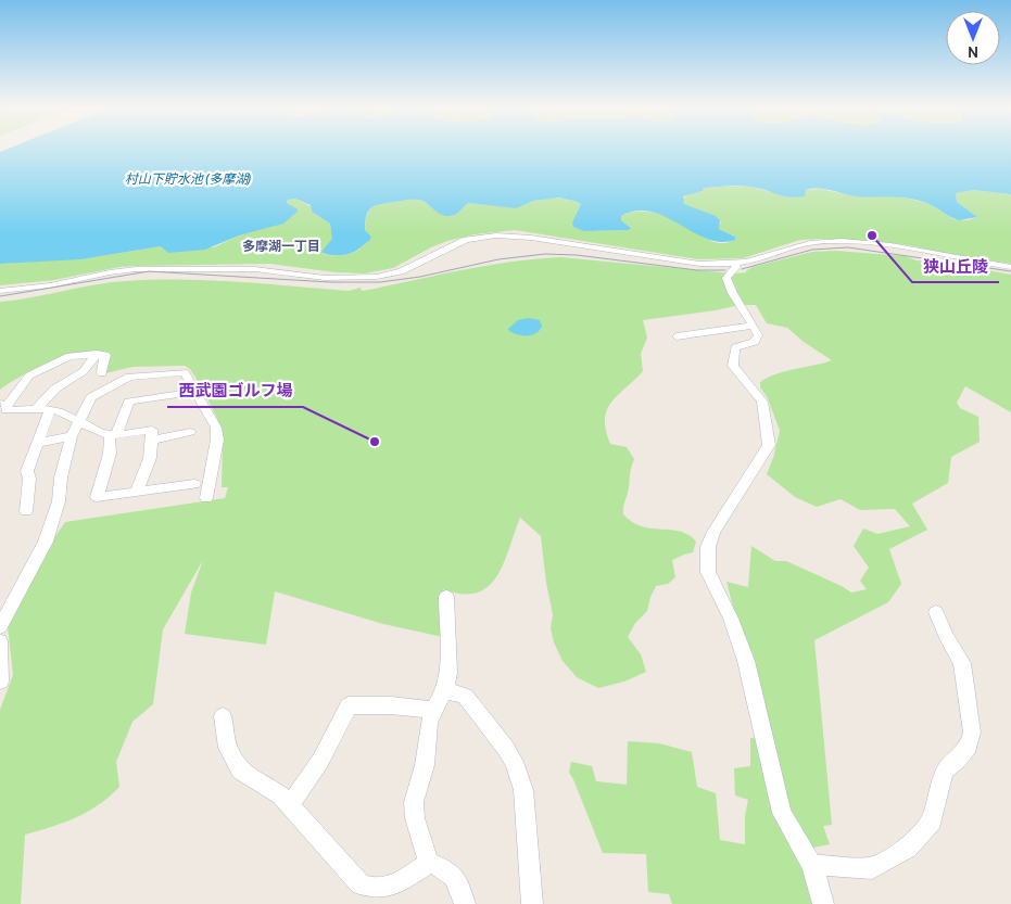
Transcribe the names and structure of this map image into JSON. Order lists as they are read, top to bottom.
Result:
{
  "districts": ["多摩湖一丁目"],
  "water": ["村山下貯水池 (多摩湖)"],
  "places": ["狭山丘陵", "西武園ゴルフ場"],
  "north": "bottom"
}
